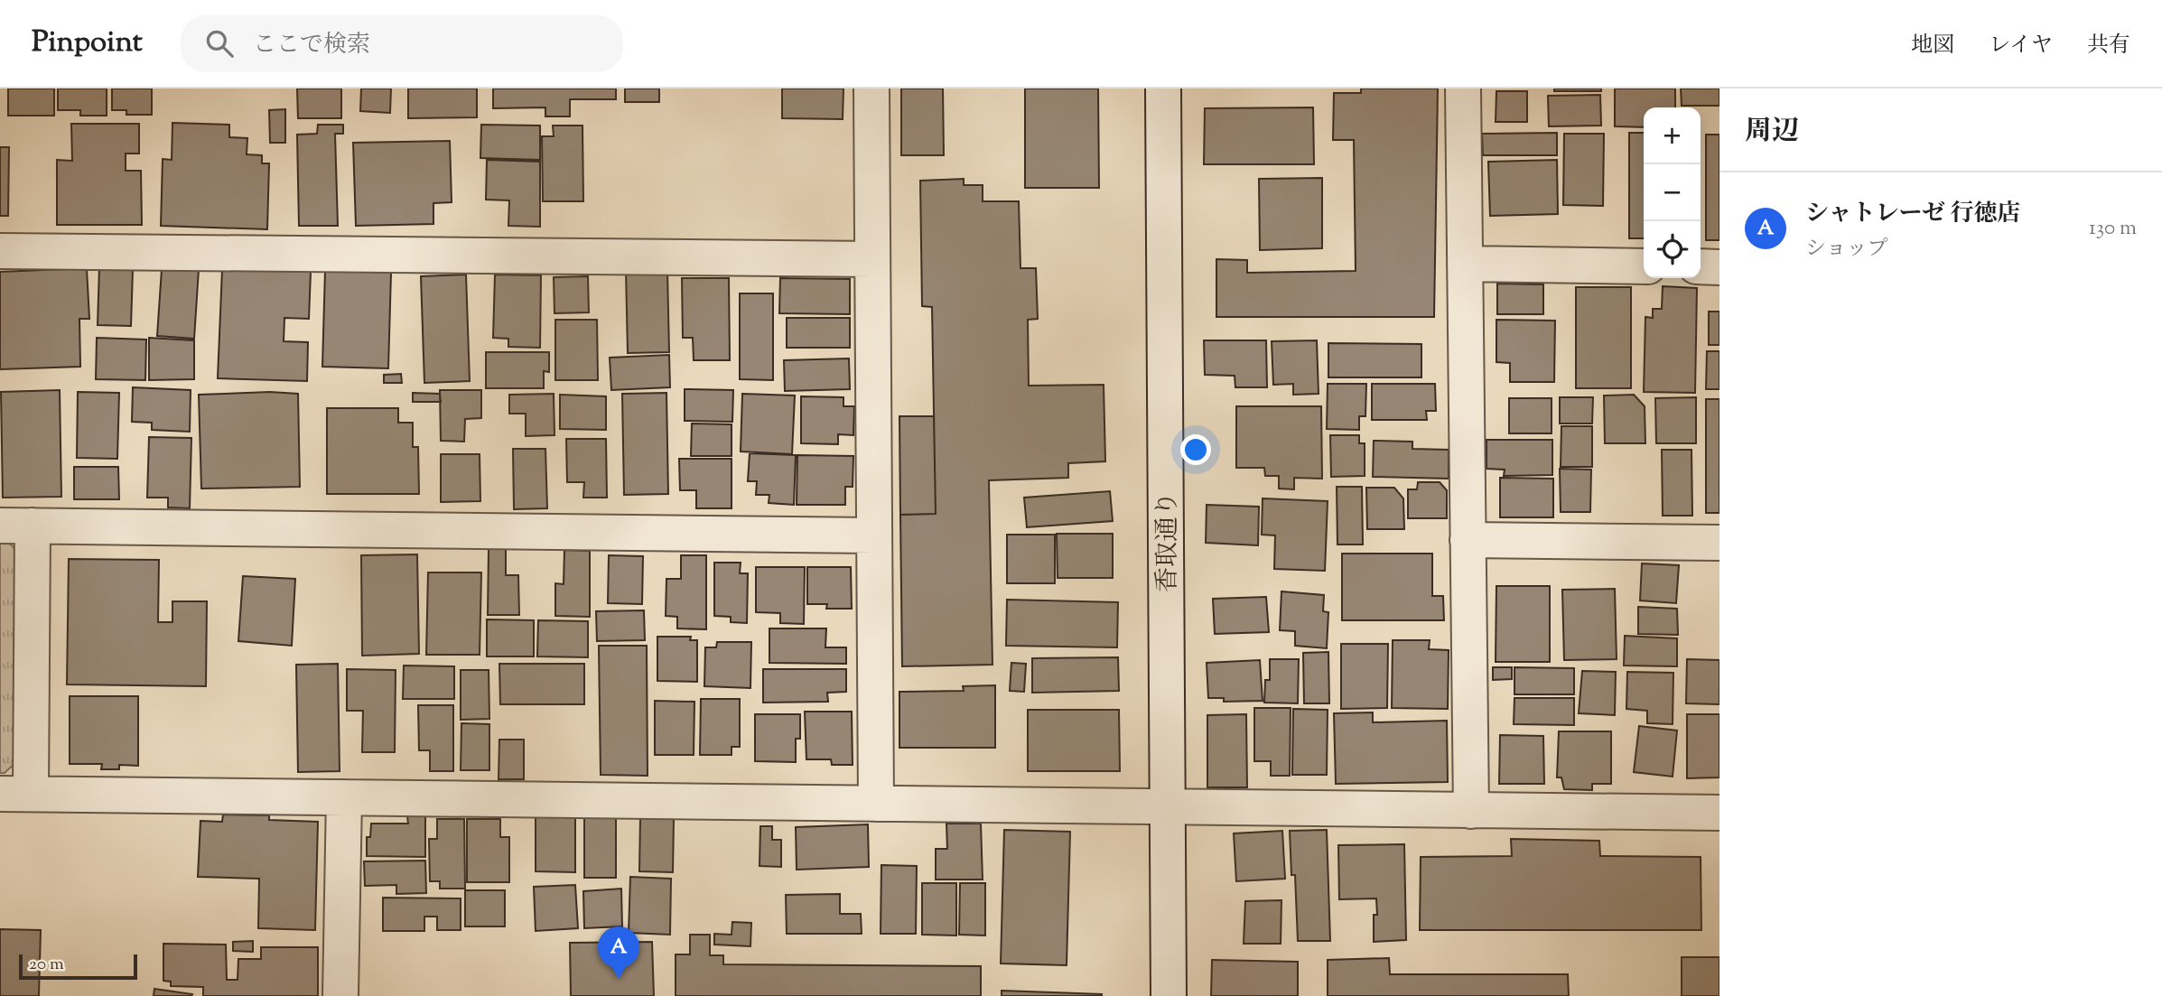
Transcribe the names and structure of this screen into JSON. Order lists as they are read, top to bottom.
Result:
{
  "streets": {
    "street": ["香取通り"]
  },
  "scale_bar": "20 m",
  "page": {
    "header": "Pinpoint",
    "search": "ここで検索",
    "nav": ["地図", "レイヤ", "共有"],
    "heading": "周辺",
    "map_buttons": ["+", "−"],
    "list": [
      {
        "mark": "A",
        "name": "シャトレーゼ 行徳店",
        "note": "ショップ",
        "value": "130 m"
      }
    ],
    "pins": "A",
    "scale": "20 m"
  }
}
